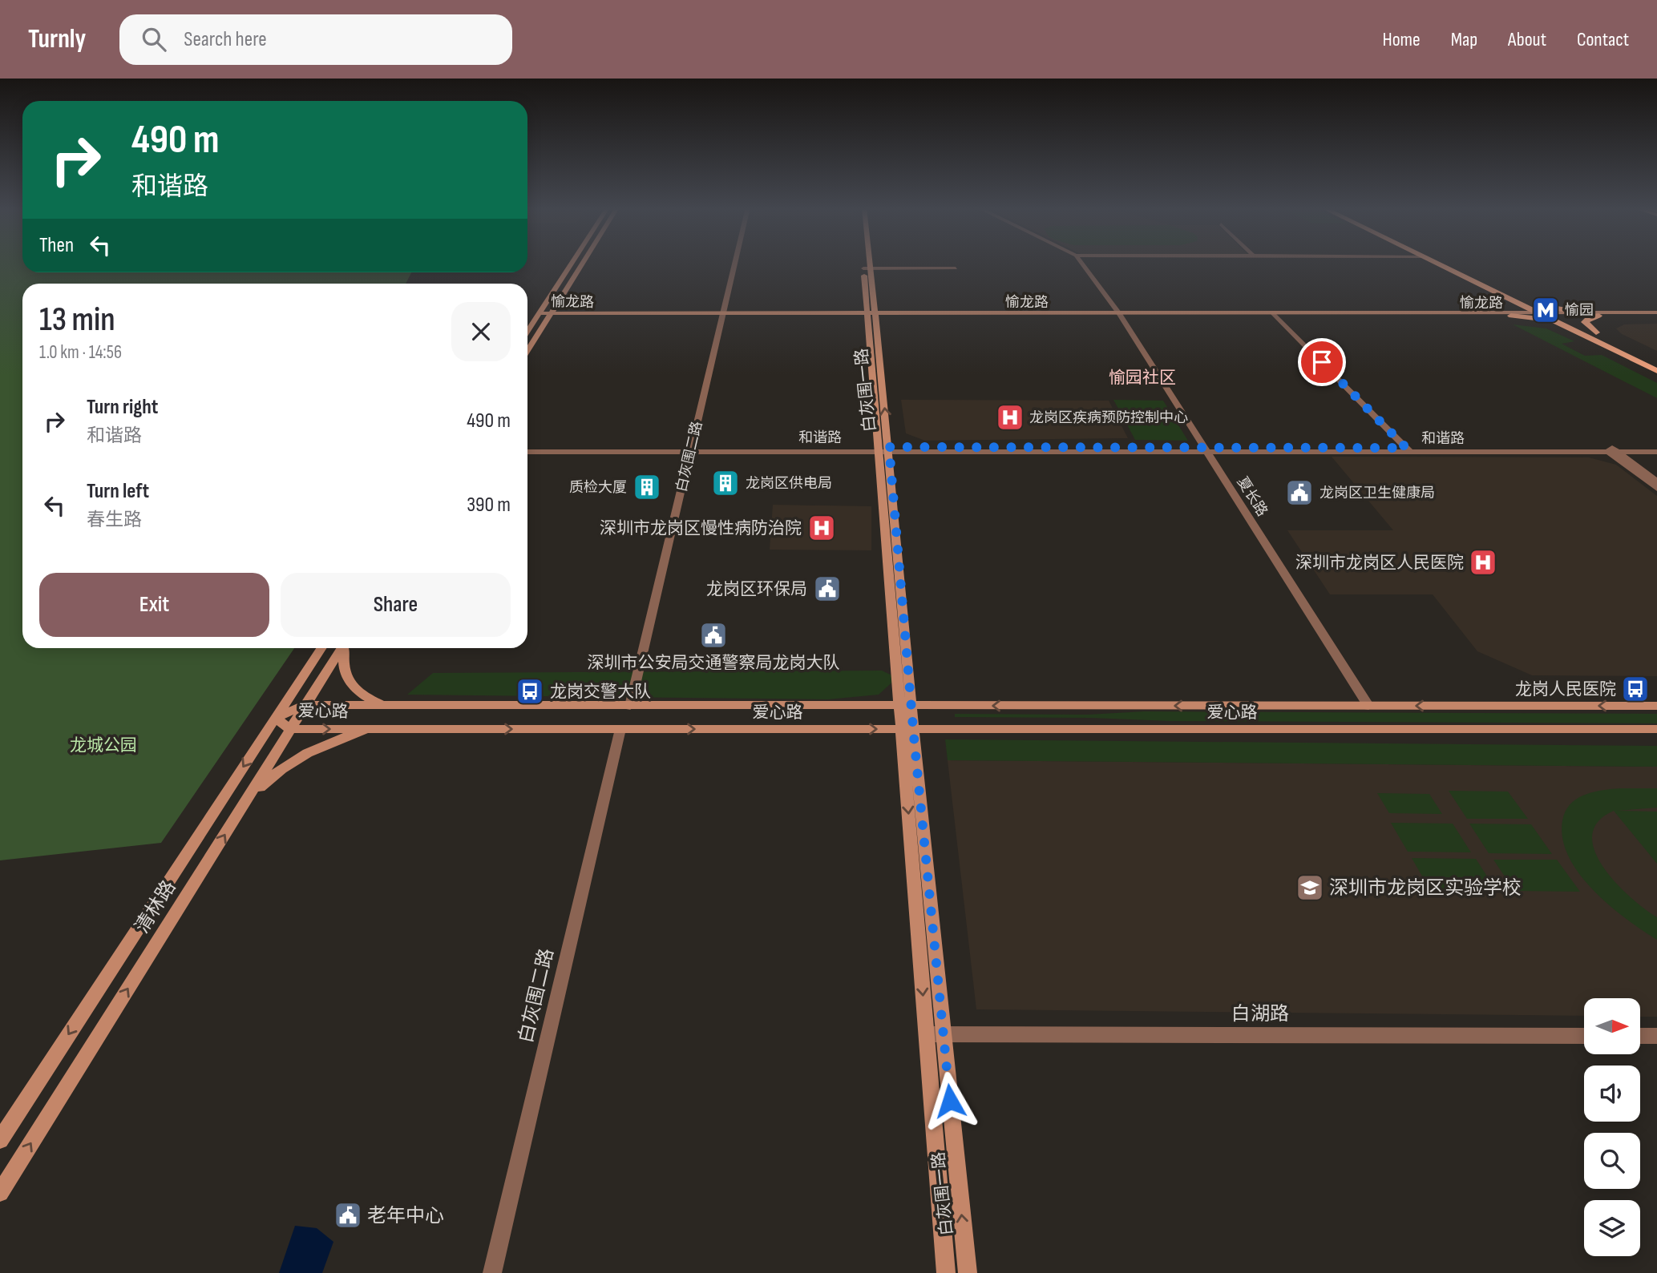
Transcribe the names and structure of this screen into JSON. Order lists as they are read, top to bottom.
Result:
{
  "streets": {
    "street": [
      "愉龙路",
      "白灰围一路",
      "和谐路",
      "白灰围二路",
      "夏长路",
      "爱心路",
      "清林路",
      "白湖路"
    ]
  },
  "crossings": [
    ["愉龙路", "白灰围一路"],
    ["愉龙路", "白灰围二路"],
    ["愉龙路", "夏长路"],
    ["白灰围一路", "和谐路"],
    ["白灰围一路", "爱心路"],
    ["白灰围一路", "白湖路"],
    ["和谐路", "白灰围二路"],
    ["和谐路", "夏长路"],
    ["白灰围二路", "爱心路"],
    ["夏长路", "爱心路"],
    ["爱心路", "清林路"]
  ],
  "districts": ["愉园社区"],
  "parks": ["龙城公园"],
  "places": {
    "metro station": ["愉园"],
    "hospital": ["龙岗区疾病预防控制中心", "深圳市龙岗区慢性病防治院", "深圳市龙岗区人民医院"],
    "building": ["龙岗区供电局", "质检大厦"],
    "public building": [
      "龙岗区卫生健康局",
      "龙岗区环保局",
      "深圳市公安局交通警察局龙岗大队",
      "老年中心"
    ],
    "bus stop": ["龙岗人民医院", "龙岗交警大队"],
    "school or university": ["深圳市龙岗区实验学校"]
  },
  "north": "right",
  "page": {
    "header": "Turnly",
    "search": "Search here",
    "nav": [
      "Home",
      "Map",
      "About",
      "Contact"
    ],
    "turn": ["490 m", "和谐路"],
    "then": "Then",
    "heading": ["13 min", "1.0 km · 14:56"],
    "list": [
      {
        "name": "Turn right",
        "note": "和谐路",
        "value": "490 m"
      },
      {
        "name": "Turn left",
        "note": "春生路",
        "value": "390 m"
      }
    ],
    "buttons": ["Exit", "Share"]
  }
}
